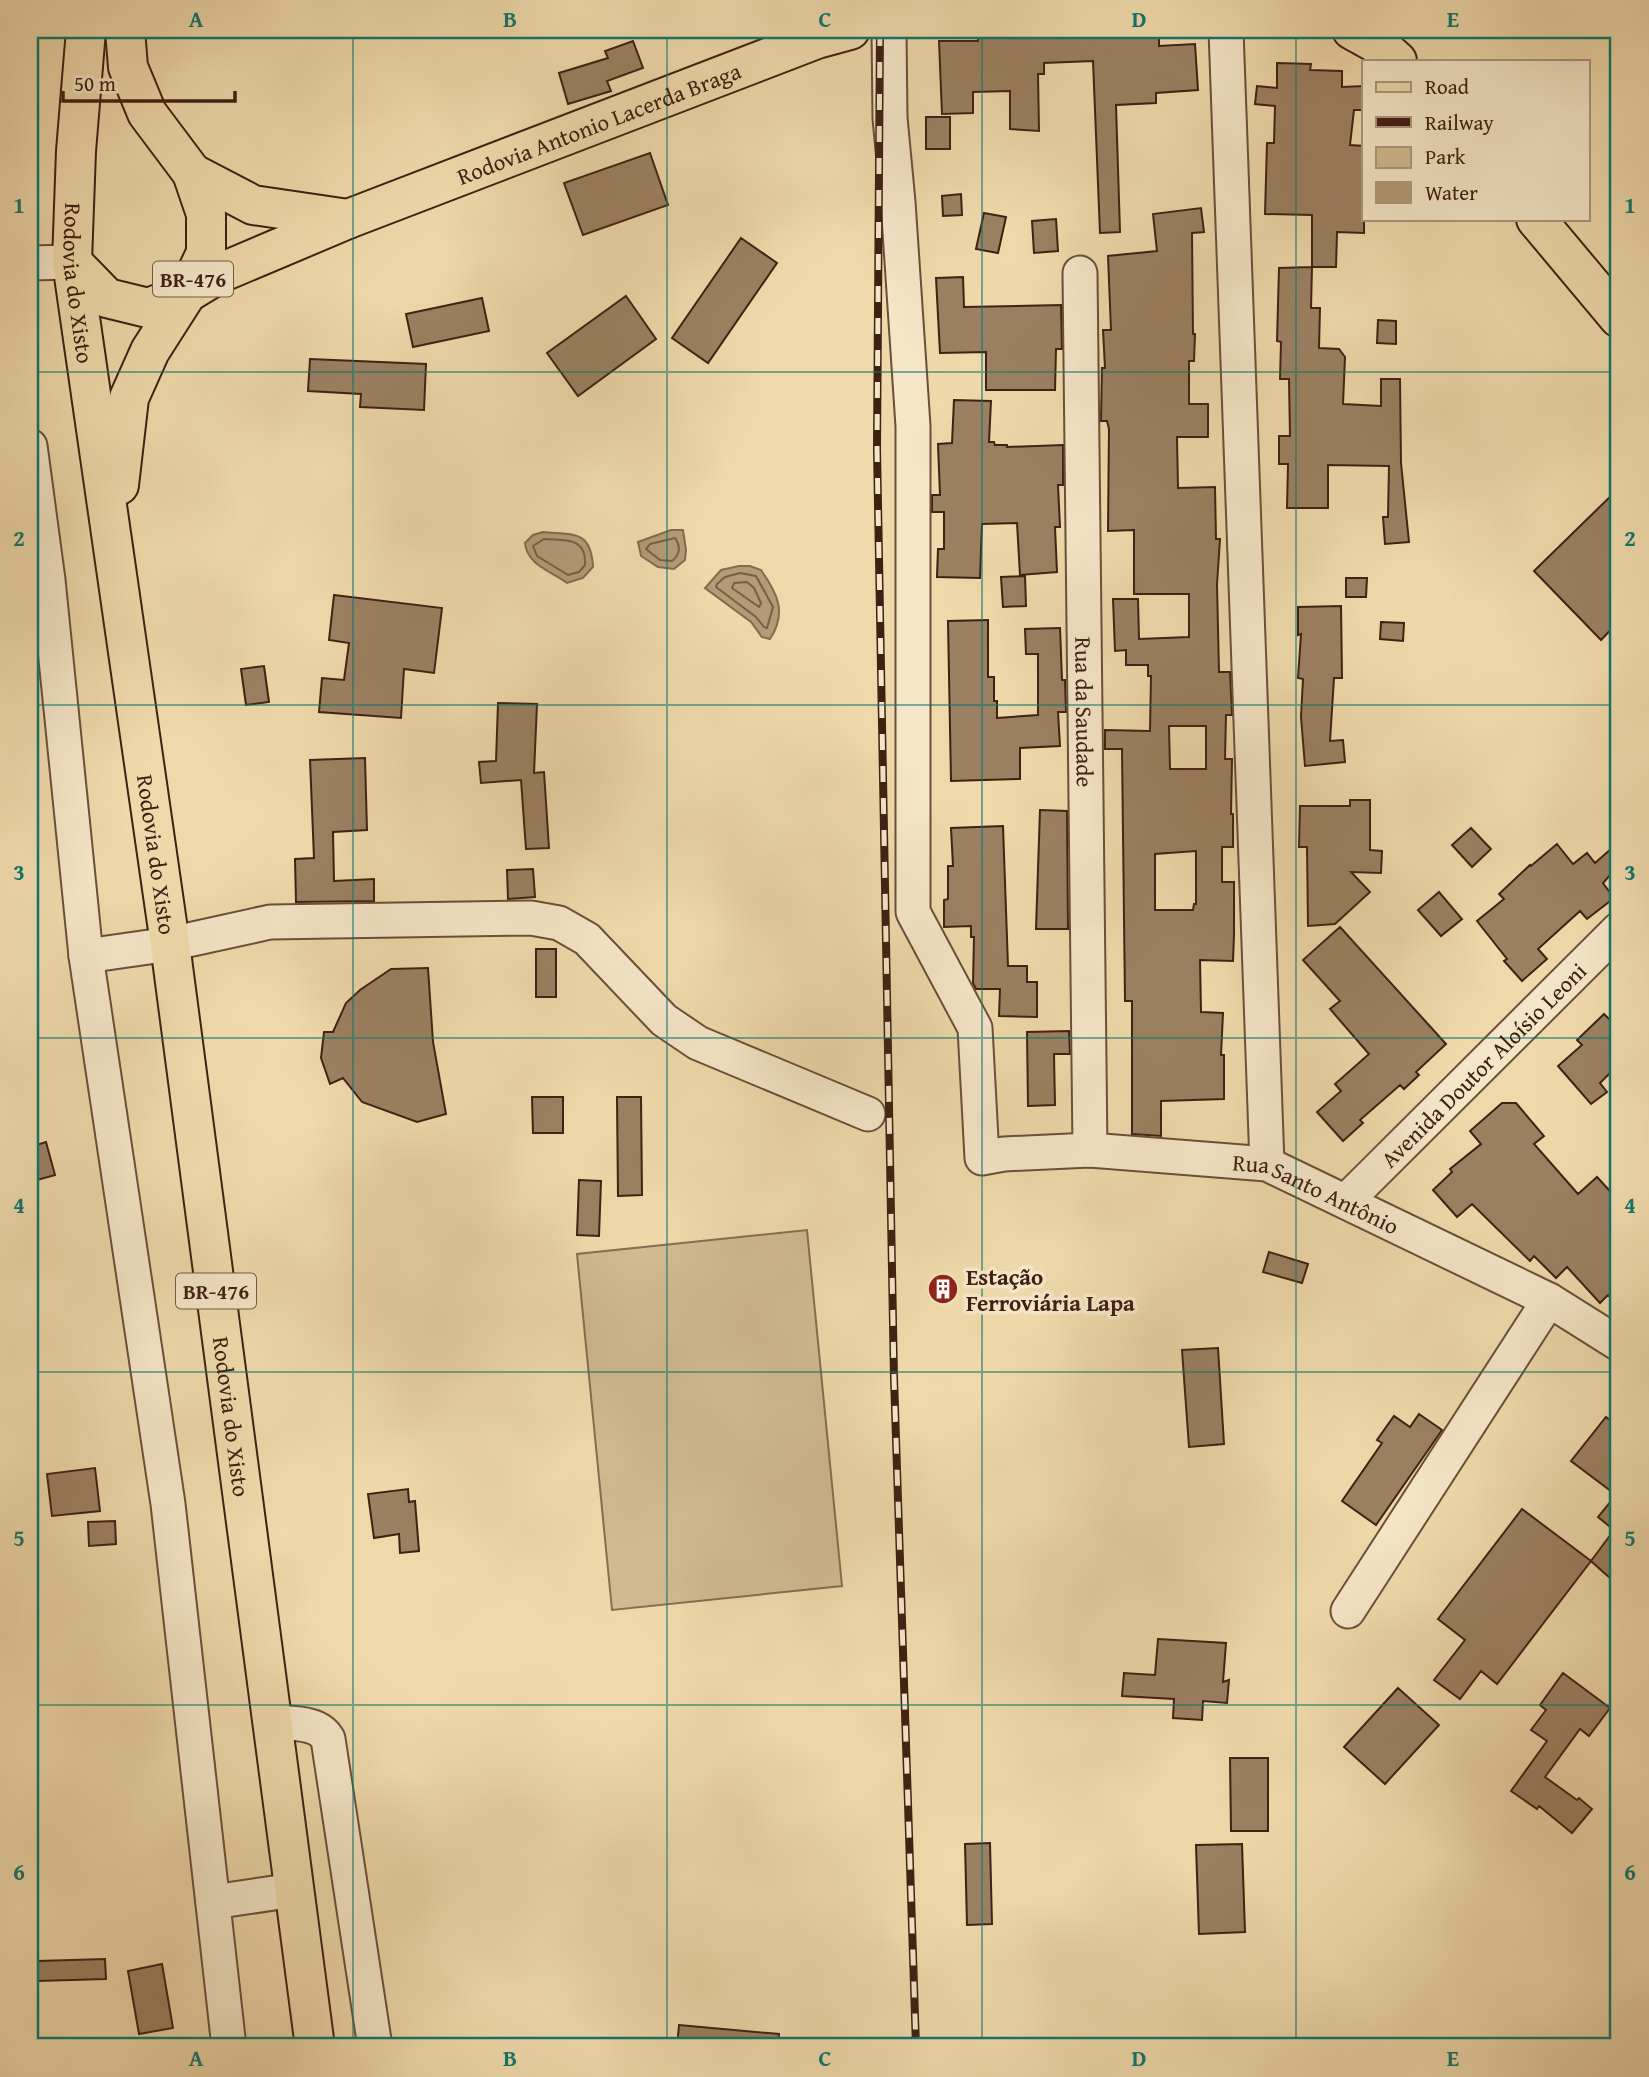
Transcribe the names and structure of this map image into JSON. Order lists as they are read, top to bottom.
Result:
{
  "streets": {
    "main road": ["Rodovia Antonio Lacerda Braga", "BR-476", "Rodovia do Xisto"],
    "street": ["Rua da Saudade", "Avenida Doutor Aloísio Leoni", "Rua Santo Antônio"]
  },
  "crossings": [
    ["Rodovia Antonio Lacerda Braga", "Rodovia do Xisto"],
    ["Rua da Saudade", "Rua Santo Antônio"],
    ["Avenida Doutor Aloísio Leoni", "Rua Santo Antônio"]
  ],
  "places": {
    "building": ["Estação Ferroviária Lapa"]
  },
  "legend": [
    "Road",
    "Railway",
    "Park",
    "Water"
  ],
  "scale_bar": "50 m",
  "grid": {
    "columns": [
      "A",
      "B",
      "C",
      "D",
      "E"
    ],
    "rows": [
      "1",
      "2",
      "3",
      "4",
      "5",
      "6"
    ]
  }
}
